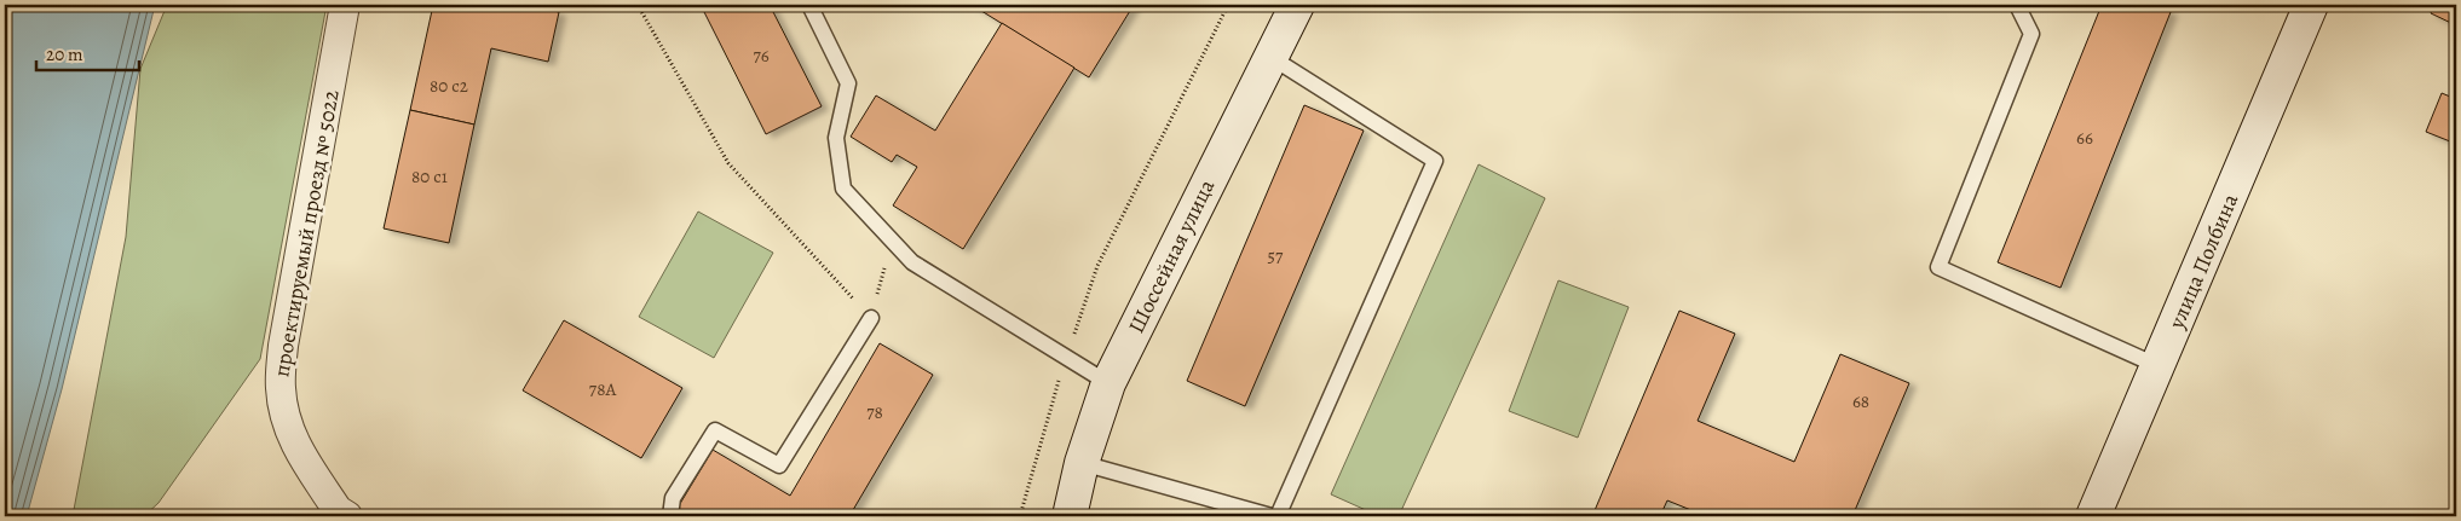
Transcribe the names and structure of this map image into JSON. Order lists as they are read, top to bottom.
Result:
{
  "streets": {
    "main road": ["Шоссейная улица", "улица Полбина"],
    "street": ["проектируемый проезд № 5022"]
  },
  "house_numbers": [
    "76",
    "80 с2",
    "66",
    "80 с1",
    "57",
    "78А",
    "68",
    "78"
  ],
  "scale_bar": "20 m"
}
